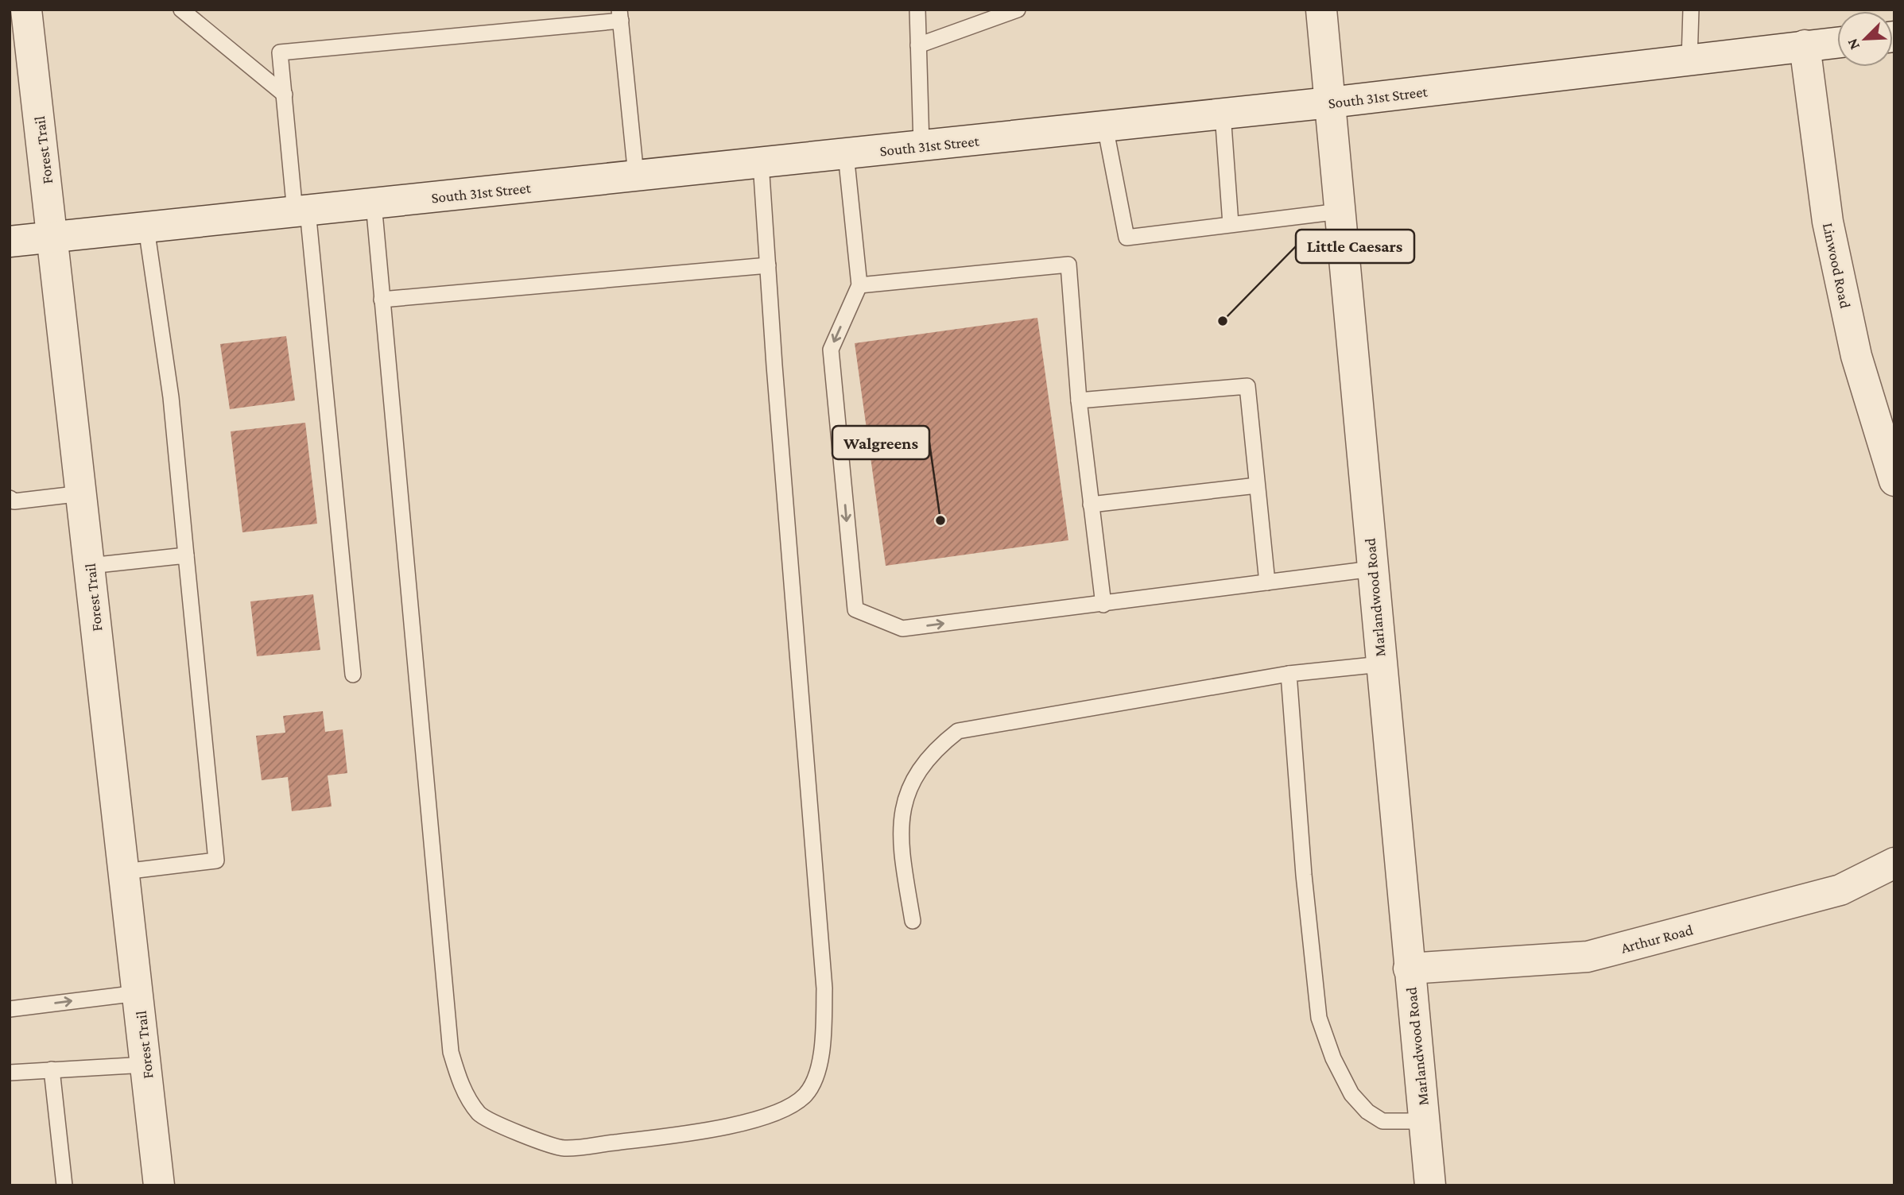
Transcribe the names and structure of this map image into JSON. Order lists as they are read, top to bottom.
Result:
{
  "streets": {
    "street": [
      "South 31st Street",
      "Forest Trail",
      "Linwood Road",
      "Marlandwood Road",
      "Arthur Road"
    ]
  },
  "crossings": [
    ["South 31st Street", "Forest Trail"],
    ["South 31st Street", "Linwood Road"],
    ["South 31st Street", "Marlandwood Road"],
    ["Marlandwood Road", "Arthur Road"]
  ],
  "places": ["Little Caesars", "Walgreens"],
  "north": "bottom left"
}
